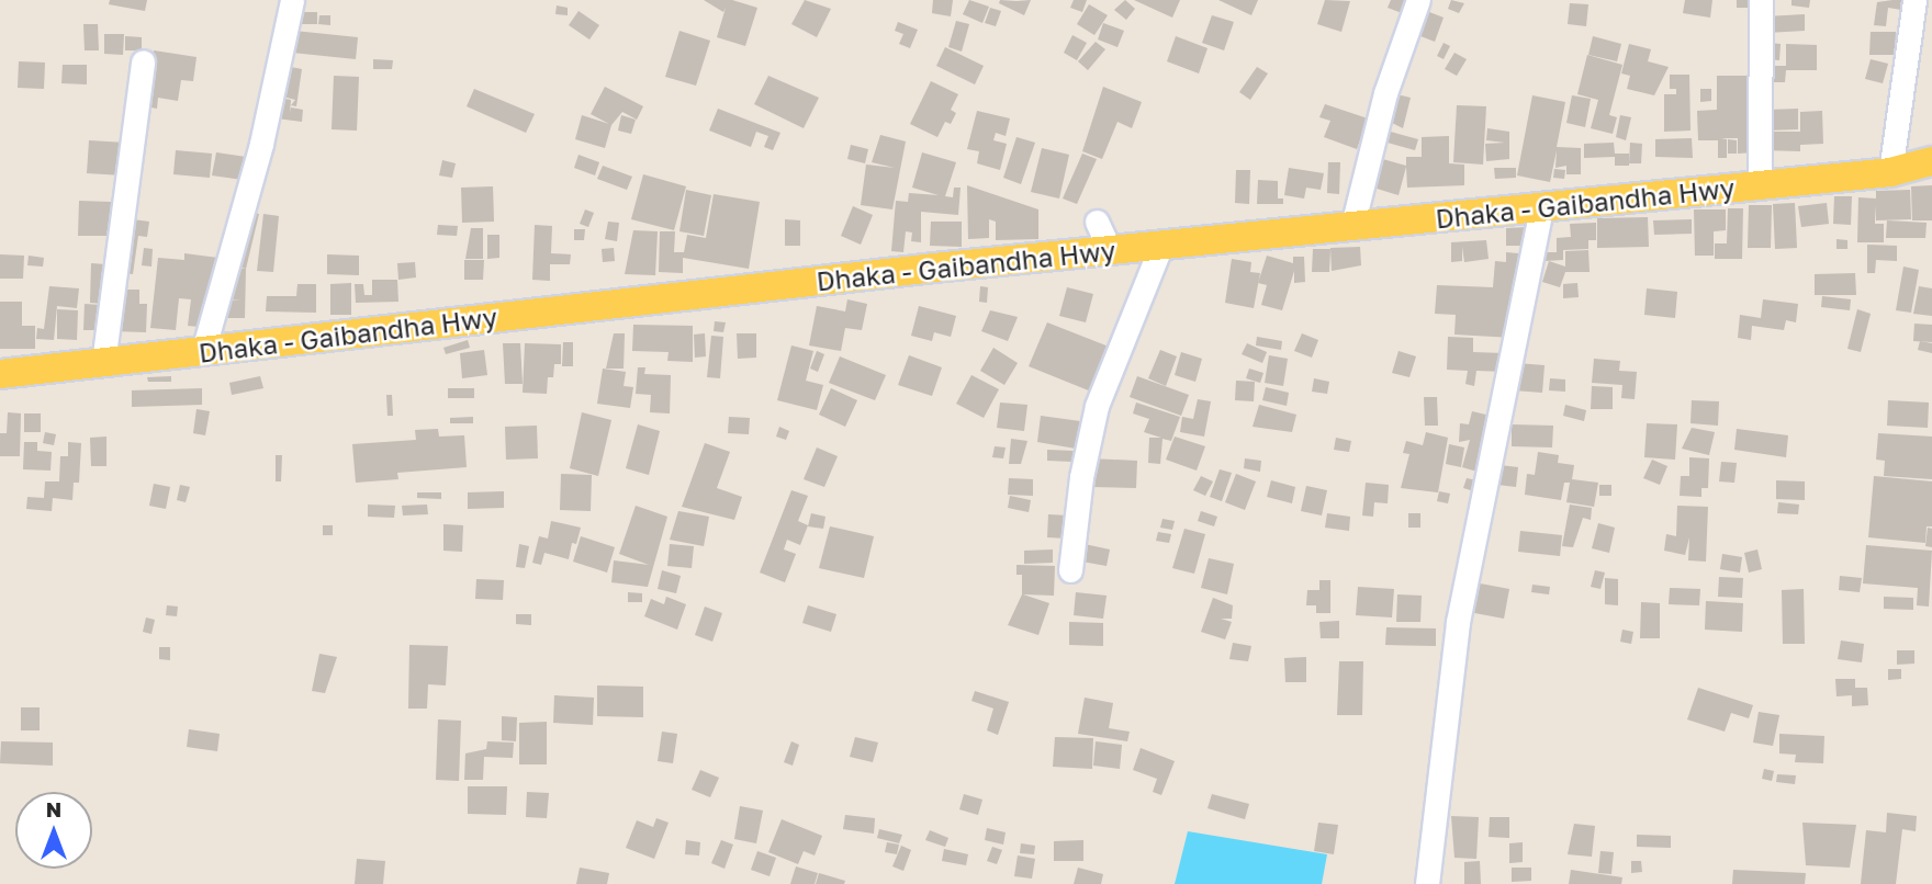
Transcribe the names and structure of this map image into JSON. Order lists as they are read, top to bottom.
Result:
{
  "streets": {
    "main road": ["Dhaka - Gaibandha Hwy"]
  },
  "north": "top"
}
